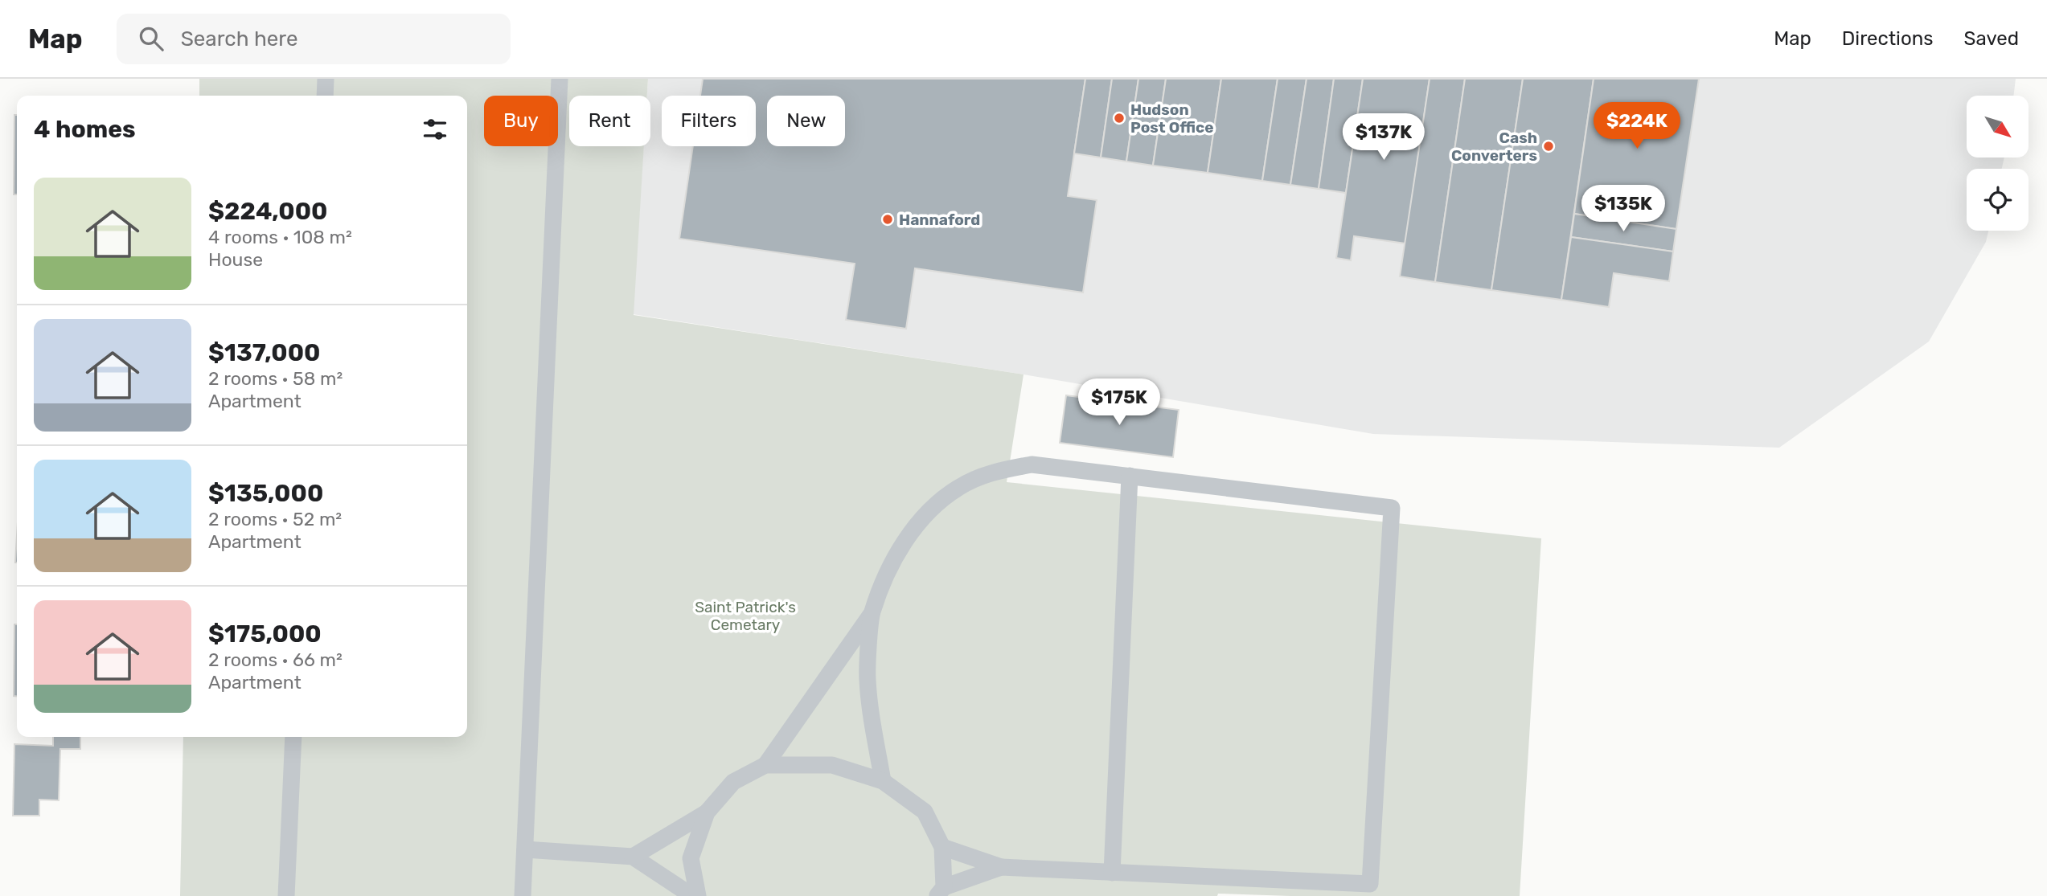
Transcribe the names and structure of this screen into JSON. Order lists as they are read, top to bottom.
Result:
{
  "parks": ["Saint Patrick's Cemetary"],
  "places": ["Hudson Post Office", "Cash Converters", "Hannaford"],
  "north": "bottom right",
  "page": {
    "header": "Map",
    "search": "Search here",
    "nav": ["Map", "Directions", "Saved"],
    "chip": [
      "Buy",
      "Rent",
      "Filters",
      "New"
    ],
    "heading": "4 homes",
    "price": [
      "$224K",
      "$137K",
      "$135K",
      "$175K"
    ],
    "list": [
      {
        "name": "$224,000",
        "note": "4 rooms · 108 m² · House"
      },
      {
        "name": "$137,000",
        "note": "2 rooms · 58 m² · Apartment"
      },
      {
        "name": "$135,000",
        "note": "2 rooms · 52 m² · Apartment"
      },
      {
        "name": "$175,000",
        "note": "2 rooms · 66 m² · Apartment"
      }
    ]
  }
}
